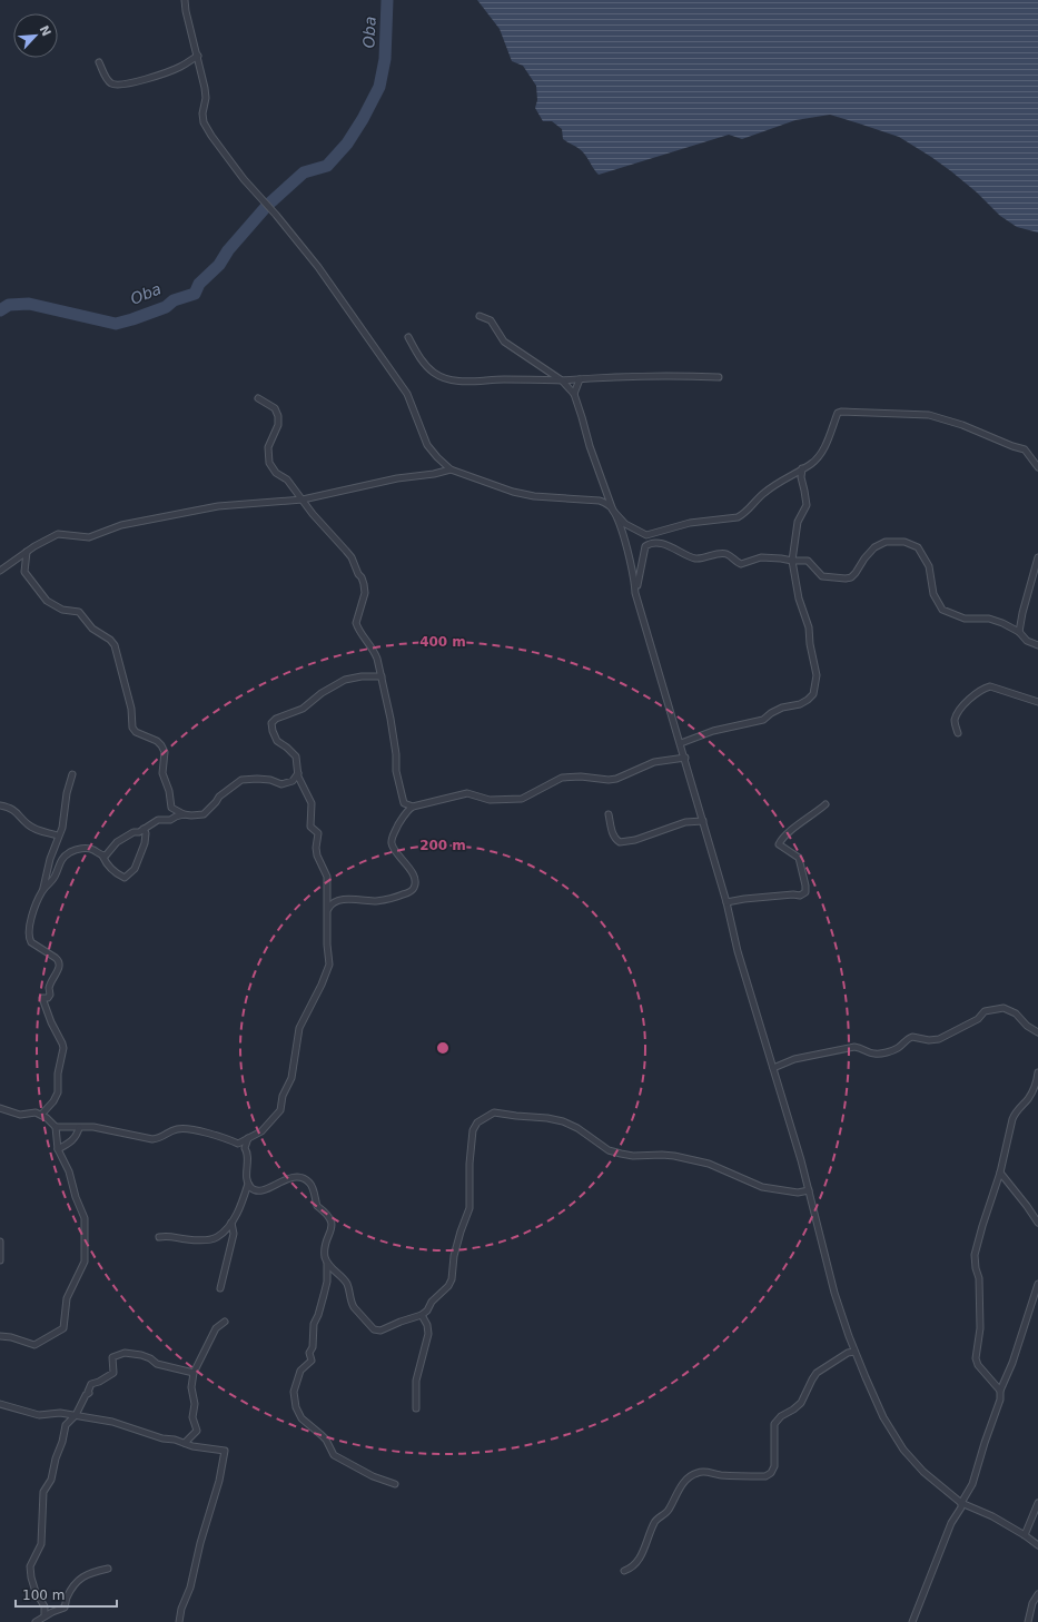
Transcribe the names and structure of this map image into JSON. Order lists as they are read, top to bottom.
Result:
{
  "water": ["Oba"],
  "scale_bar": "100 m",
  "north": "top right",
  "rings": ["400 m", "200 m"]
}
